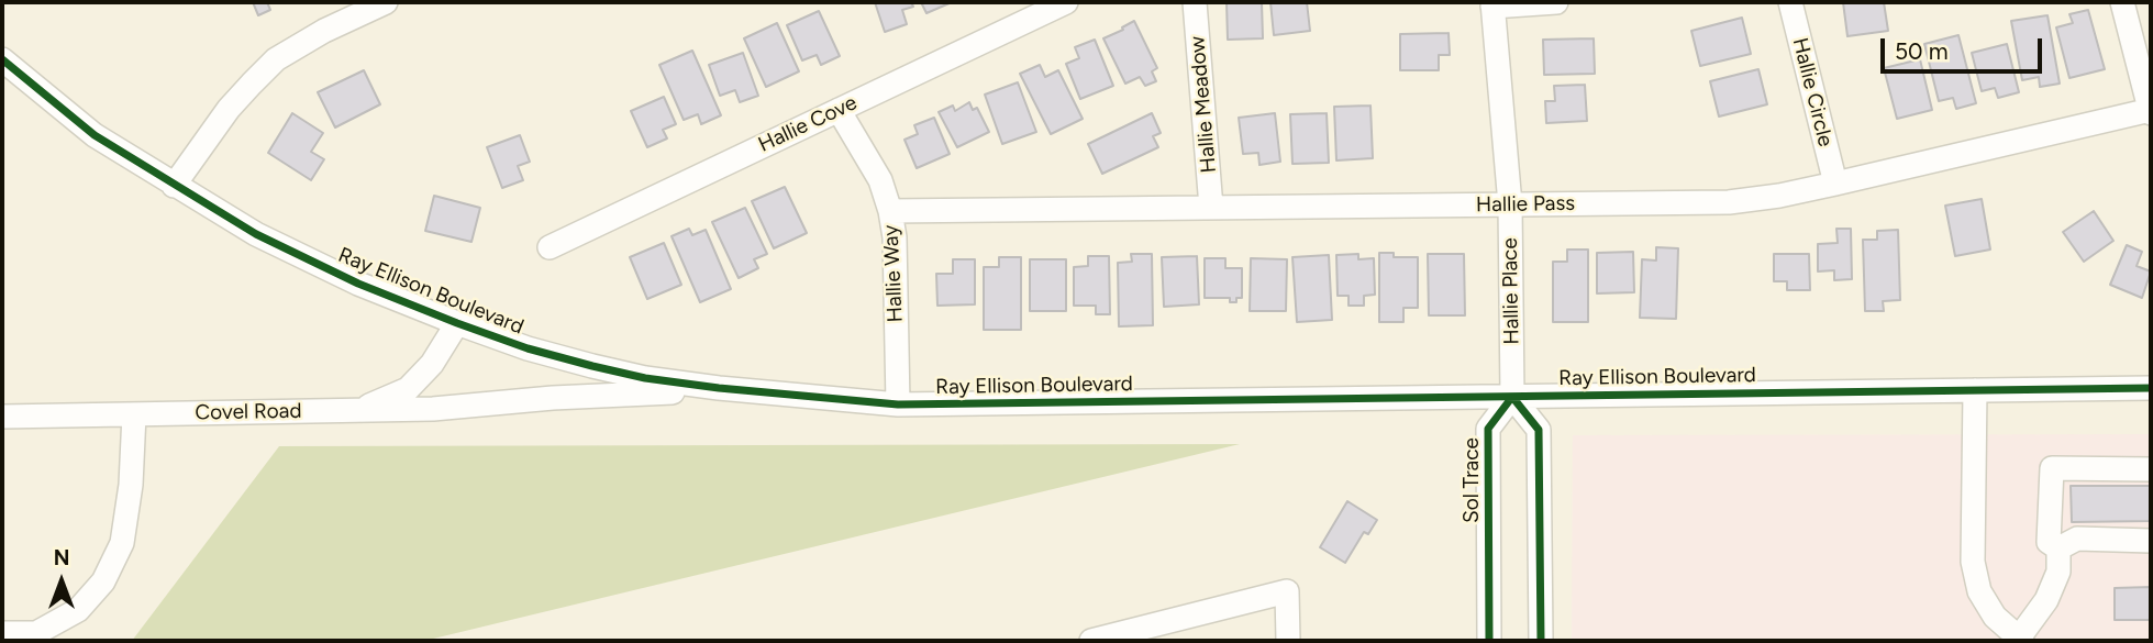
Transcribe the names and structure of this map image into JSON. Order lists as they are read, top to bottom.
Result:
{
  "streets": {
    "street": [
      "Hallie Circle",
      "Hallie Meadow",
      "Hallie Cove",
      "Hallie Pass",
      "Hallie Way",
      "Ray Ellison Boulevard",
      "Hallie Place",
      "Covel Road",
      "Sol Trace"
    ]
  },
  "crossings": [
    ["Hallie Circle", "Hallie Pass"],
    ["Hallie Meadow", "Hallie Pass"],
    ["Hallie Cove", "Hallie Way"],
    ["Hallie Pass", "Hallie Way"],
    ["Hallie Pass", "Hallie Place"],
    ["Hallie Way", "Ray Ellison Boulevard"],
    ["Ray Ellison Boulevard", "Hallie Place"],
    ["Ray Ellison Boulevard", "Covel Road"],
    ["Ray Ellison Boulevard", "Sol Trace"],
    ["Hallie Place", "Sol Trace"]
  ],
  "scale_bar": "50 m",
  "north": "top"
}
